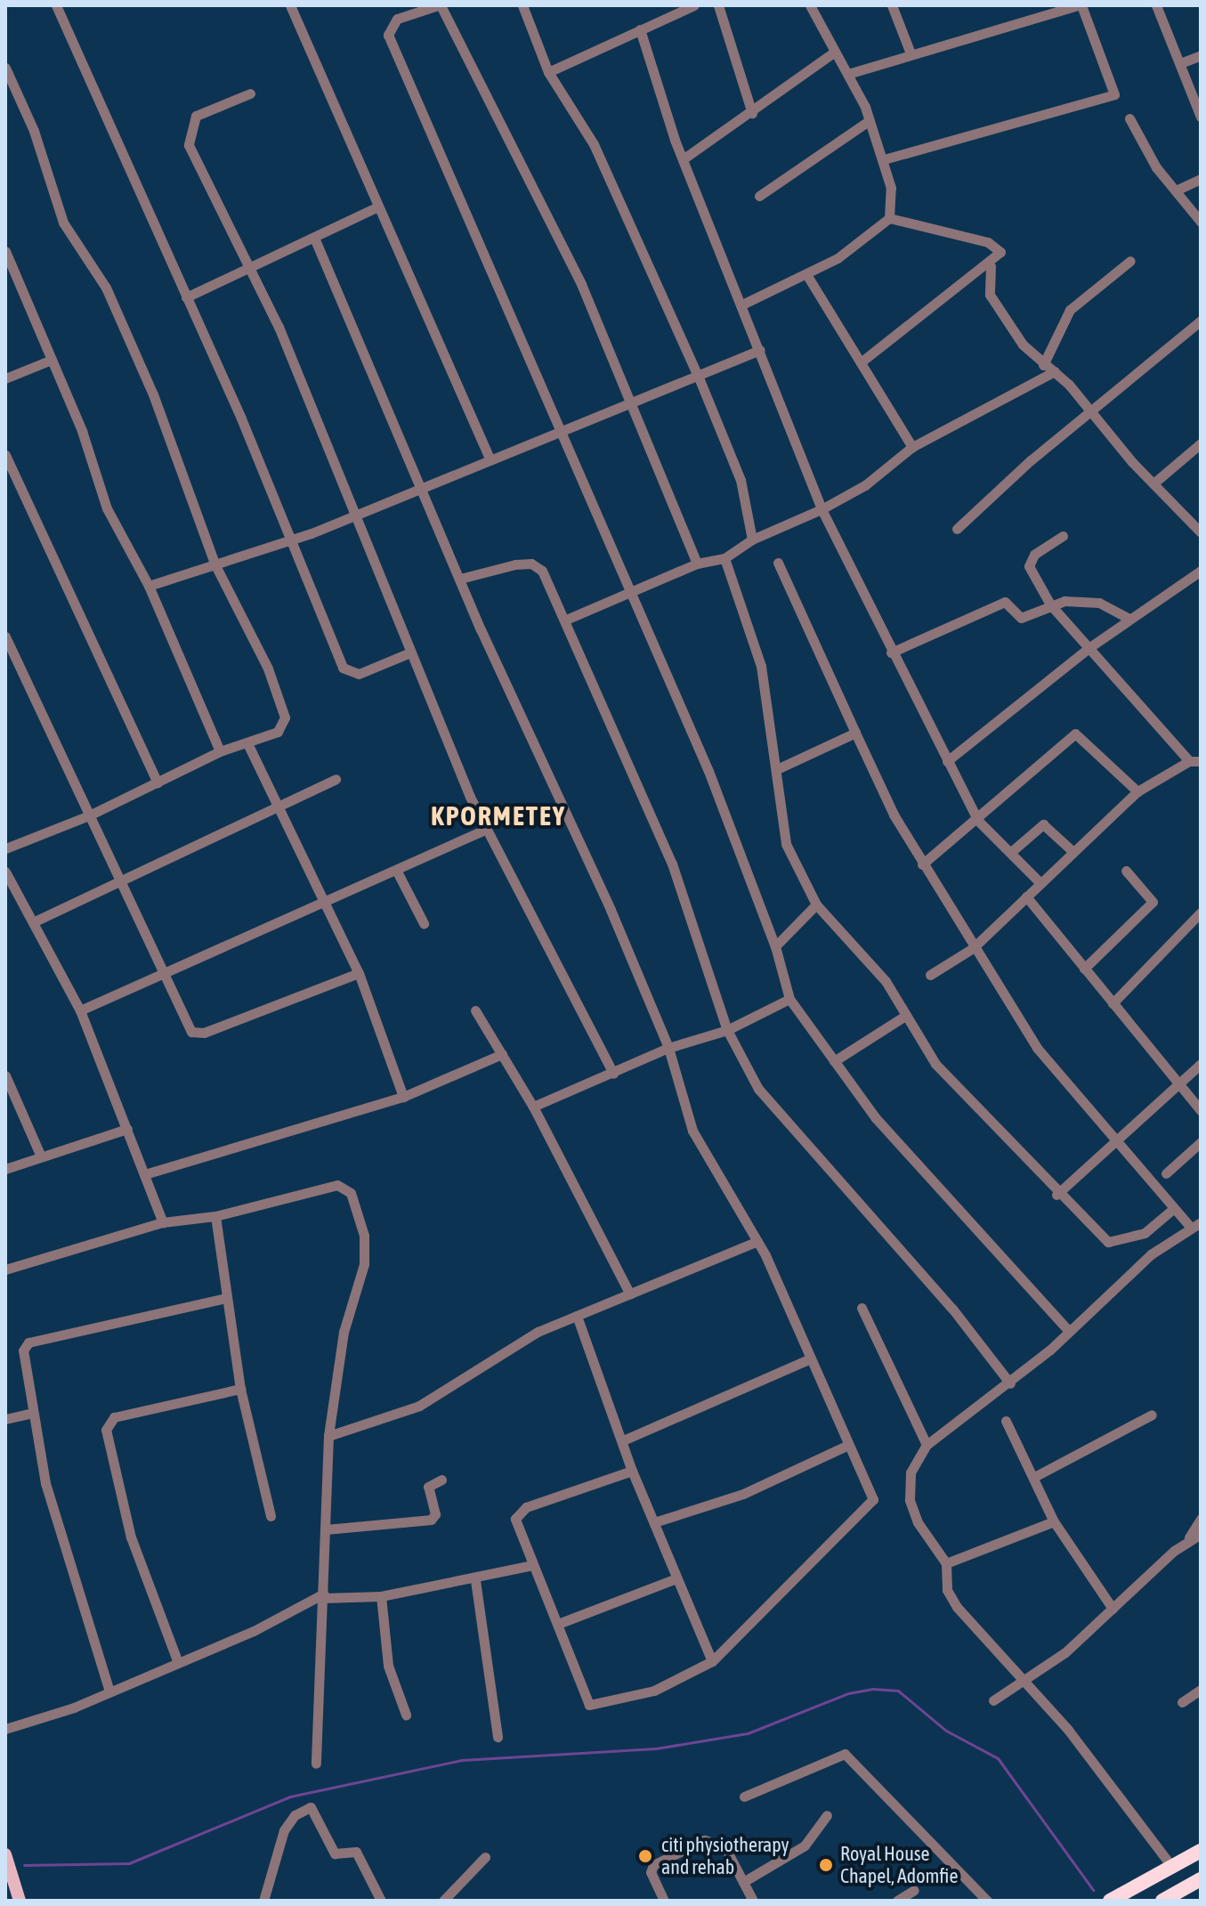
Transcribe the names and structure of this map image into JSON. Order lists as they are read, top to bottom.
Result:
{
  "districts": ["KPORMETEY"],
  "places": ["citi physiotherapy and rehab", "Royal House Chapel, Adomfie"]
}
